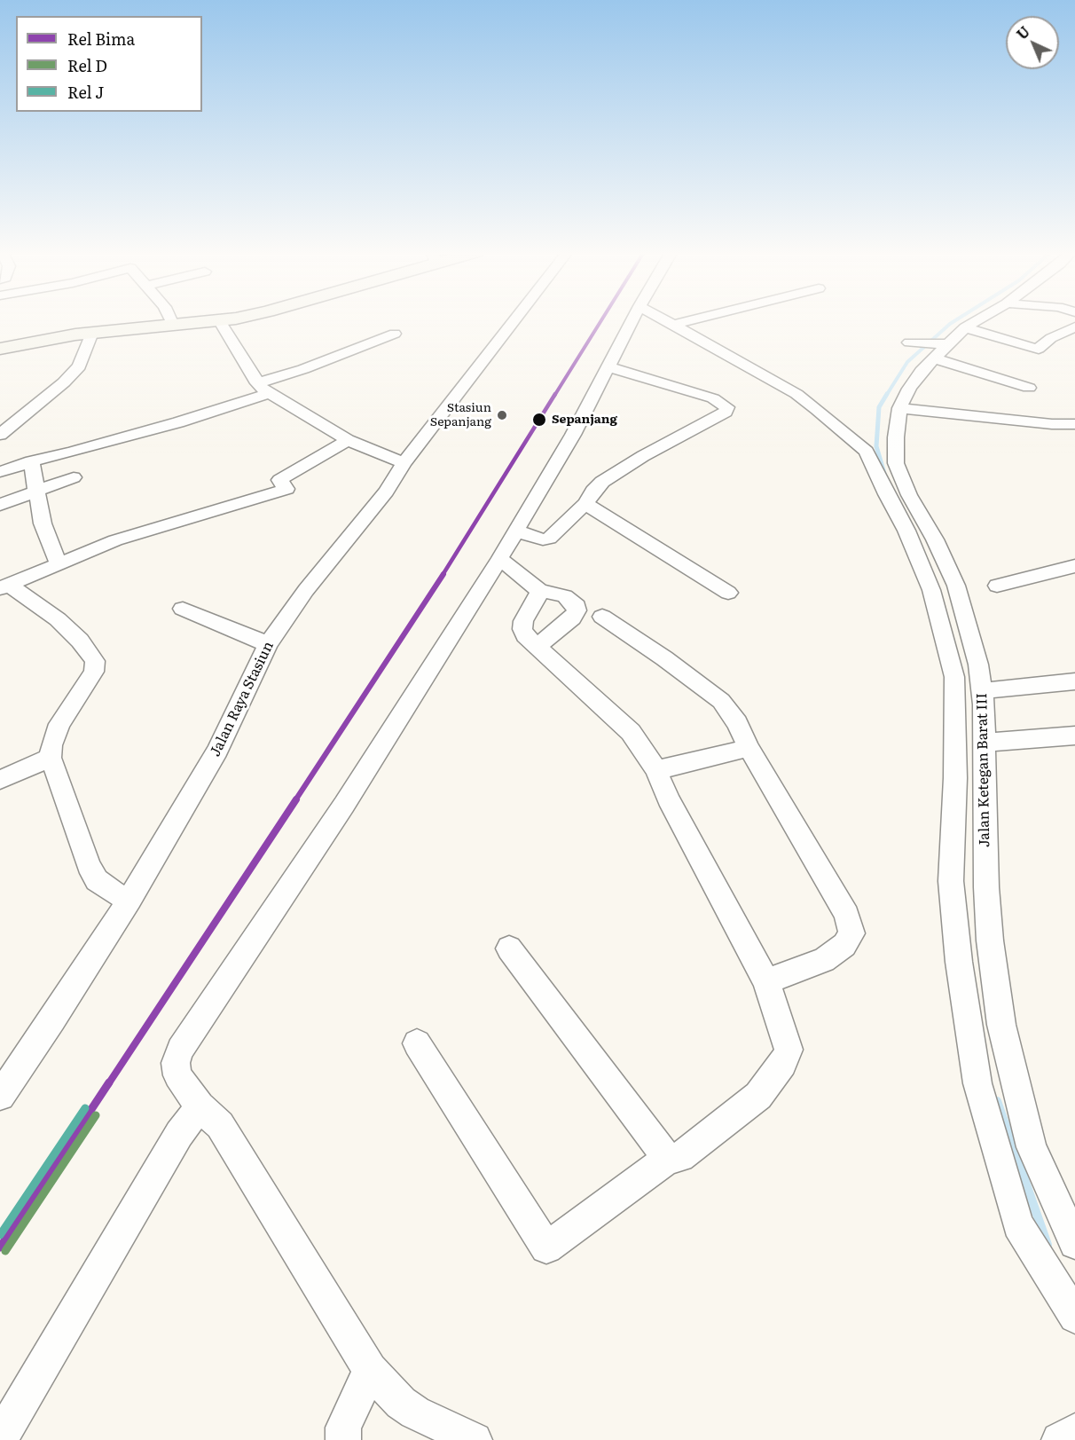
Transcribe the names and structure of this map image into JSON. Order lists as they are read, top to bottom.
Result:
{
  "streets": {
    "street": ["Jalan Raya Stasiun", "Jalan Ketegan Barat III"]
  },
  "places": ["Stasiun Sepanjang", "Sepanjang"],
  "lines": ["rail line Bima", "rail line J", "rail line D"],
  "legend": ["Rel Bima", "Rel D", "Rel J"],
  "north": "top left"
}
